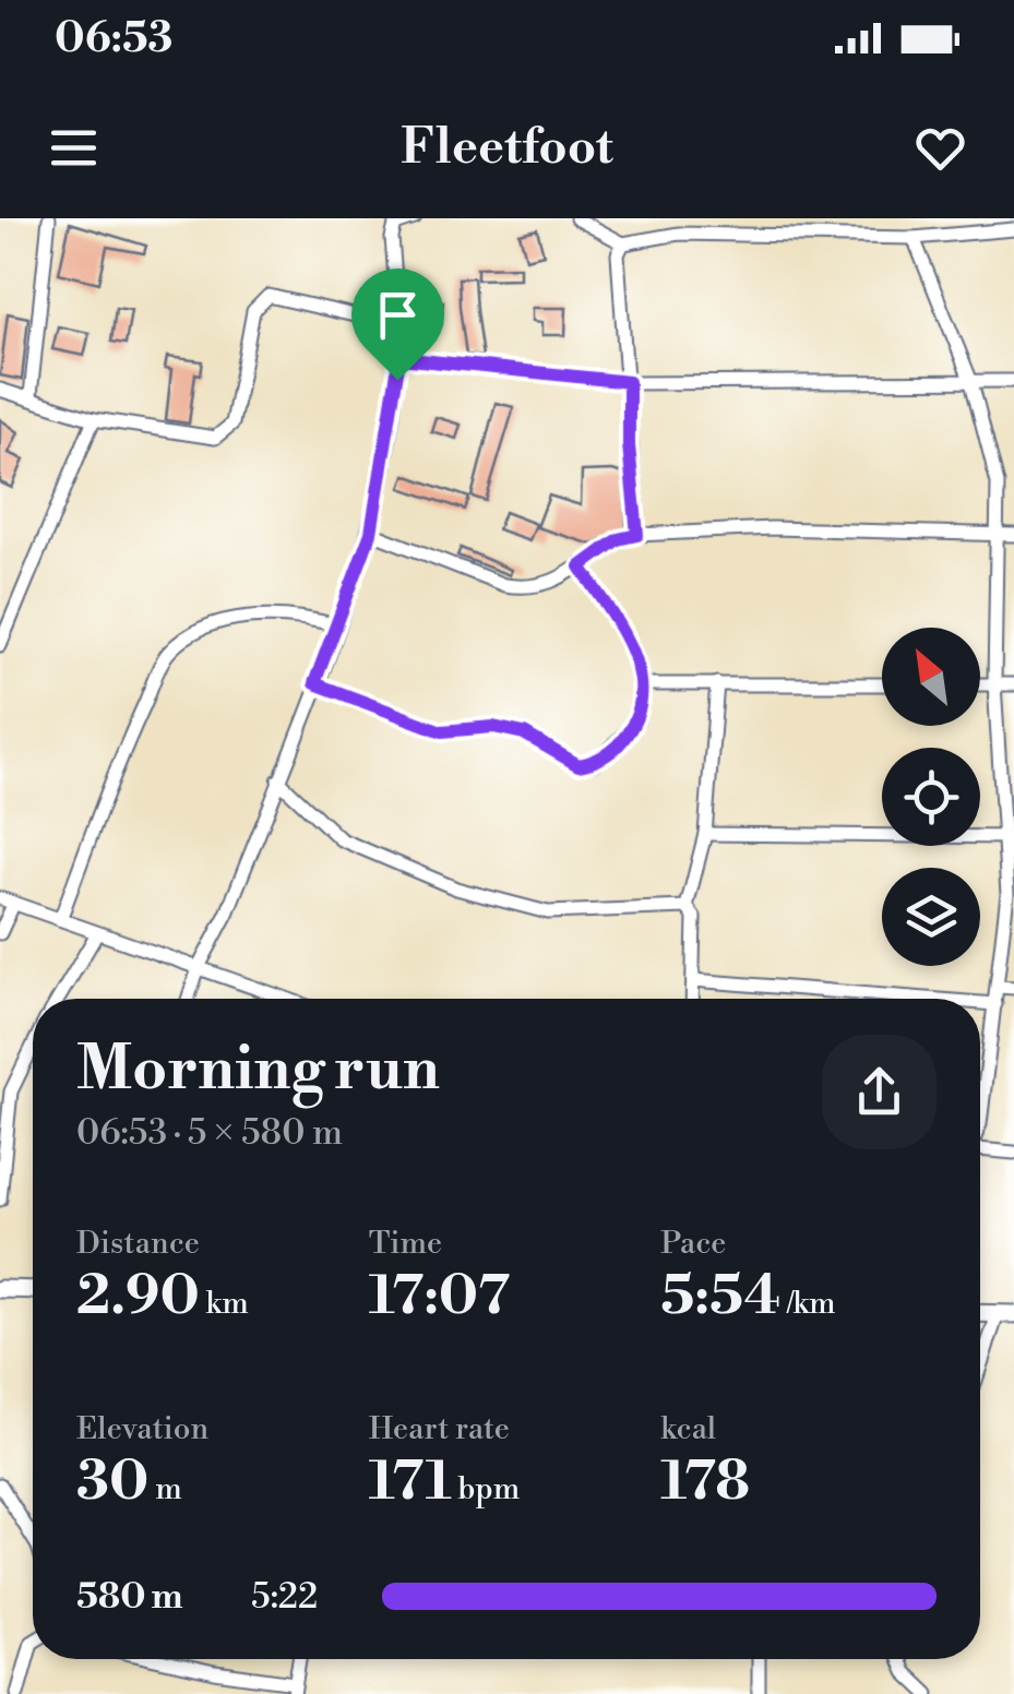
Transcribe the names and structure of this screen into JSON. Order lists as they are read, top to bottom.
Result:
{
  "north": "top left",
  "page": {
    "status": "06:53",
    "header": "Fleetfoot",
    "heading": ["Morning run", "06:53 · 5 × 580 m"],
    "stats": [
      ["Distance", "2.90 km"],
      ["Time", "17:07"],
      ["Pace", "5:54 /km"],
      ["Elevation", "30 m"],
      ["Heart rate", "171 bpm"],
      ["kcal", "178"]
    ],
    "list": [
      {
        "name": "580 m",
        "note": "5:22"
      }
    ]
  }
}
